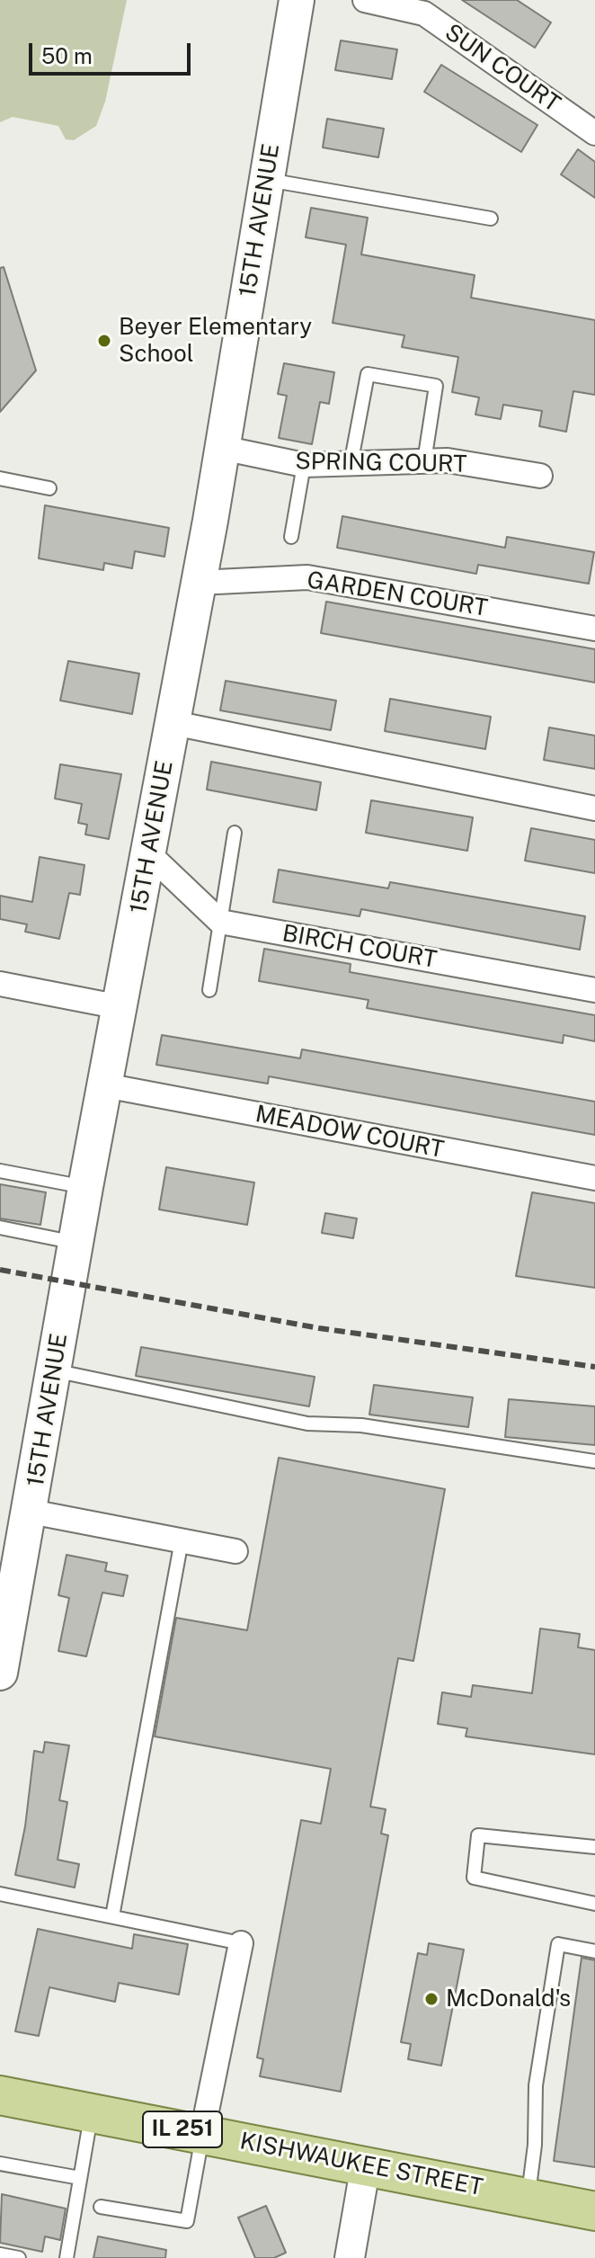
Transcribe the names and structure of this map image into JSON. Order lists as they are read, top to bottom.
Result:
{
  "streets": {
    "main road": ["15TH AVENUE", "IL 251", "KISHWAUKEE STREET"],
    "street": [
      "SUN COURT",
      "SPRING COURT",
      "GARDEN COURT",
      "BIRCH COURT",
      "MEADOW COURT"
    ]
  },
  "crossings": [
    ["15TH AVENUE", "SPRING COURT"],
    ["15TH AVENUE", "GARDEN COURT"],
    ["15TH AVENUE", "MEADOW COURT"]
  ],
  "places": ["Beyer Elementary School", "McDonald's"],
  "scale_bar": "50 m"
}
